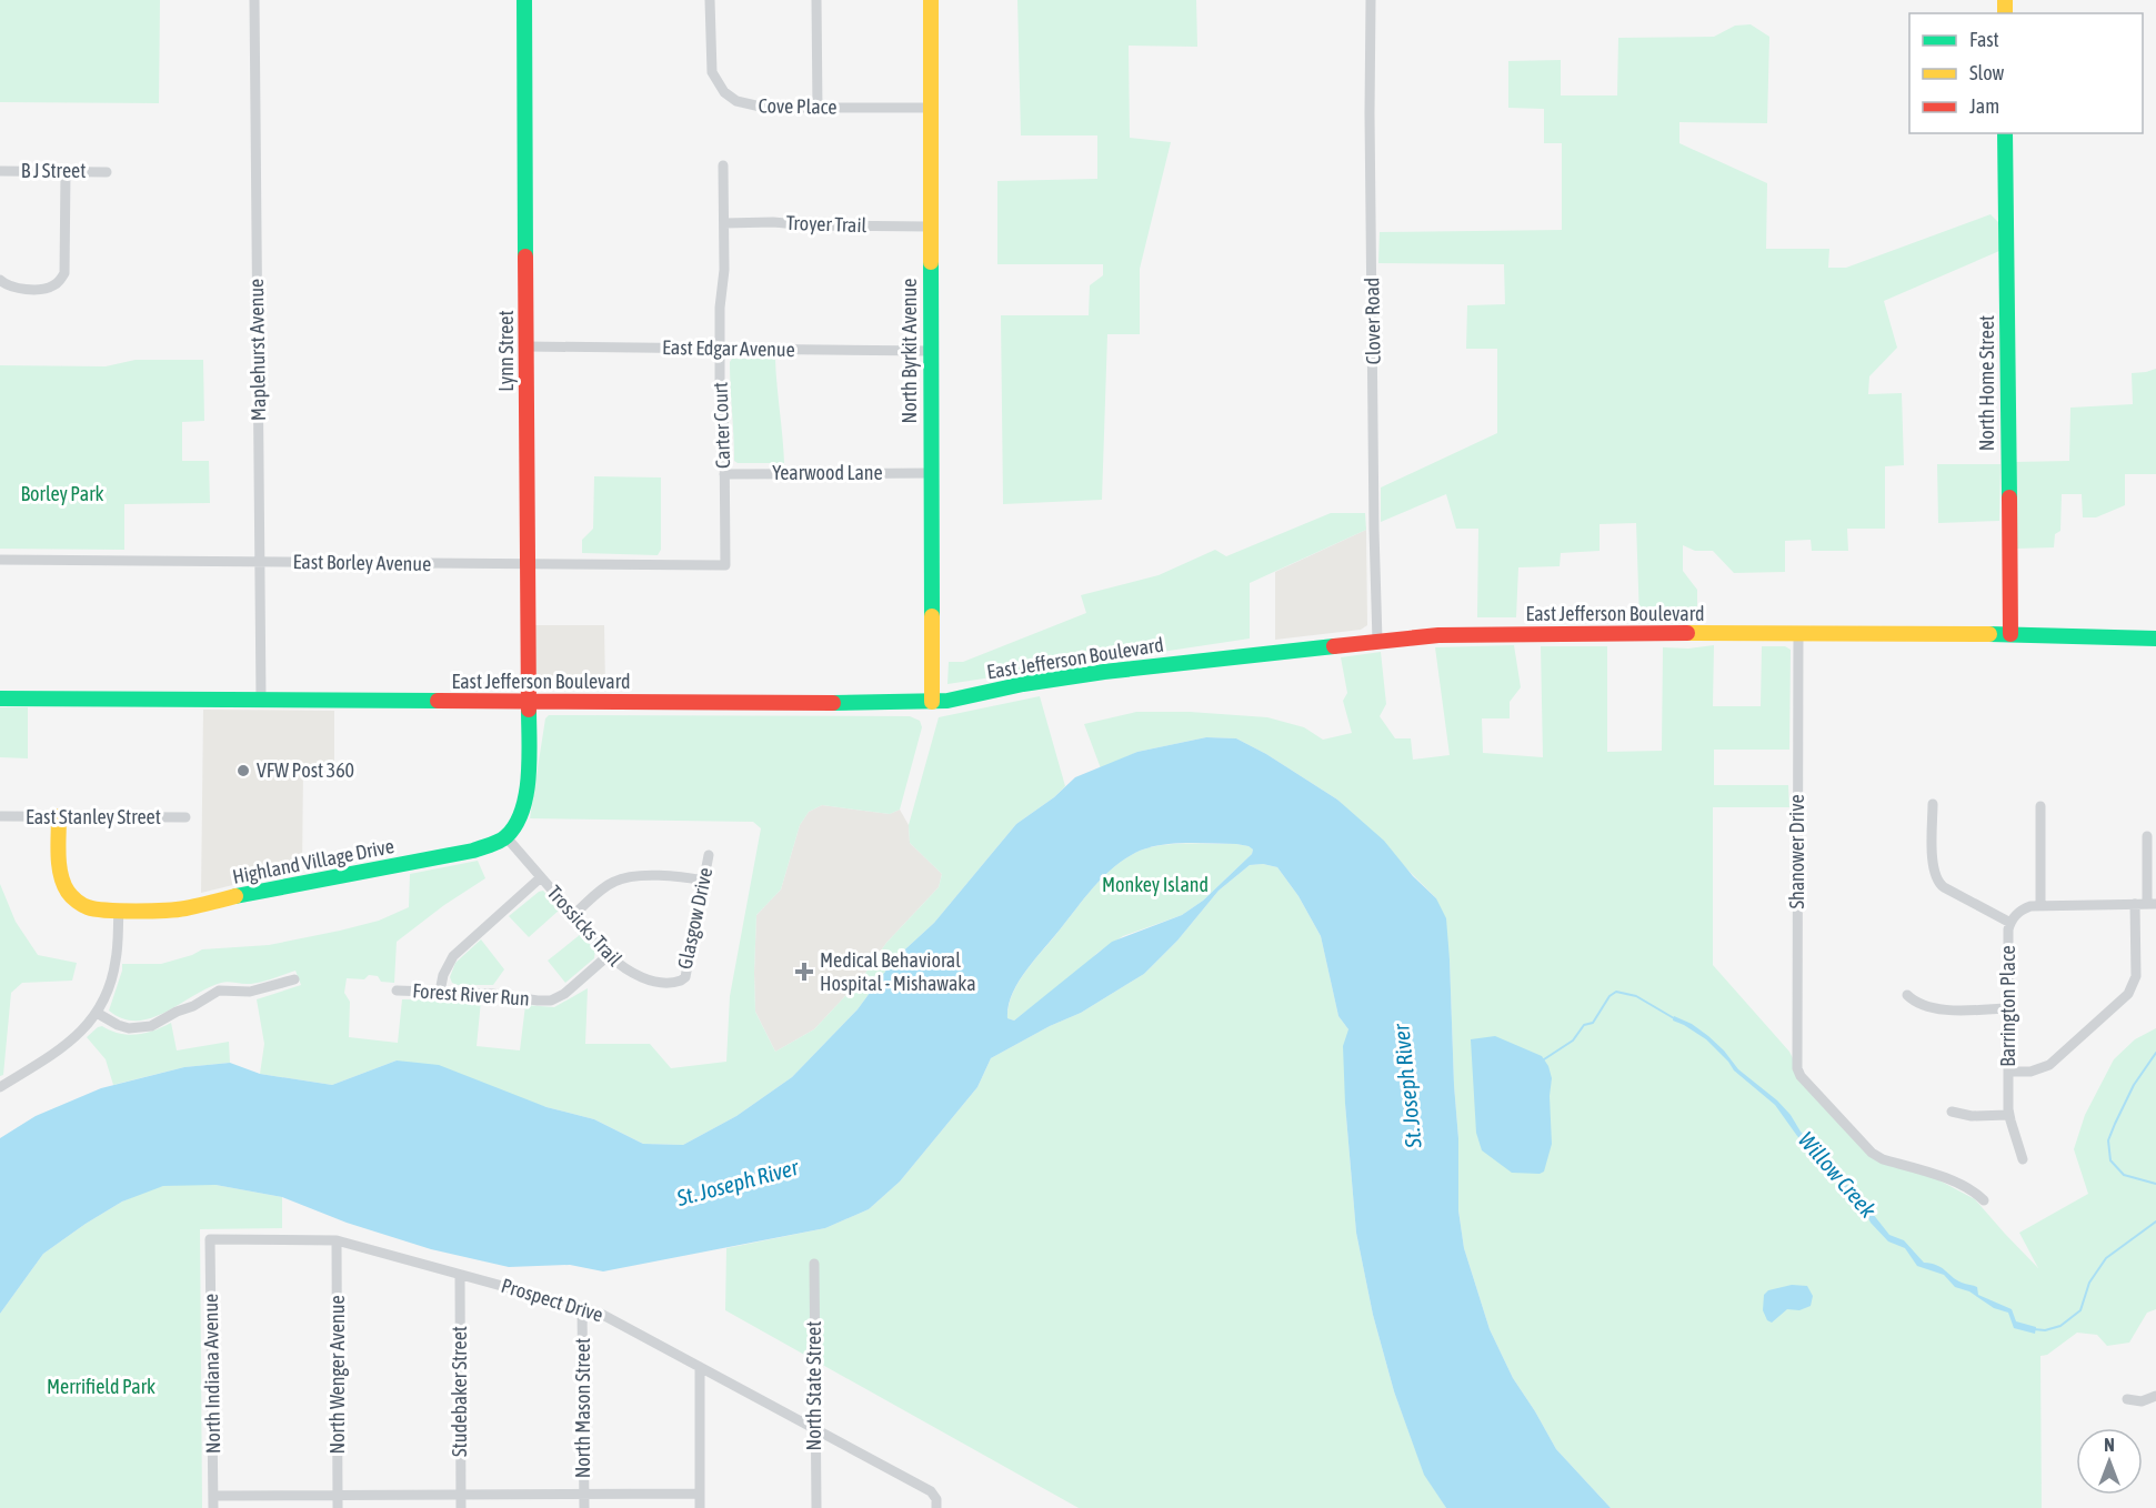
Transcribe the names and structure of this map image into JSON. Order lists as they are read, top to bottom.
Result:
{
  "streets": {
    "street": [
      "Cove Place",
      "B J Street",
      "Troyer Trail",
      "Clover Road",
      "East Edgar Avenue",
      "Maplehurst Avenue",
      "Lynn Street",
      "North Byrkit Avenue",
      "North Home Street",
      "Carter Court",
      "Yearwood Lane",
      "East Borley Avenue",
      "East Jefferson Boulevard",
      "East Stanley Street",
      "Shanower Drive",
      "Highland Village Drive",
      "Glasgow Drive",
      "Trossicks Trail",
      "Forest River Run",
      "Barrington Place",
      "Prospect Drive",
      "North Indiana Avenue",
      "North Wenger Avenue",
      "North State Street",
      "Studebaker Street",
      "North Mason Street"
    ]
  },
  "crossings": [
    ["Cove Place", "North Byrkit Avenue"],
    ["Troyer Trail", "North Byrkit Avenue"],
    ["Troyer Trail", "Carter Court"],
    ["Clover Road", "East Jefferson Boulevard"],
    ["East Edgar Avenue", "Lynn Street"],
    ["East Edgar Avenue", "North Byrkit Avenue"],
    ["East Edgar Avenue", "Carter Court"],
    ["Maplehurst Avenue", "East Borley Avenue"],
    ["Maplehurst Avenue", "East Jefferson Boulevard"],
    ["Lynn Street", "East Borley Avenue"],
    ["Lynn Street", "East Jefferson Boulevard"],
    ["North Byrkit Avenue", "Yearwood Lane"],
    ["North Byrkit Avenue", "East Jefferson Boulevard"],
    ["North Home Street", "East Jefferson Boulevard"],
    ["Carter Court", "Yearwood Lane"],
    ["Carter Court", "East Borley Avenue"],
    ["East Jefferson Boulevard", "Shanower Drive"],
    ["East Stanley Street", "Highland Village Drive"],
    ["Highland Village Drive", "Trossicks Trail"],
    ["Glasgow Drive", "Trossicks Trail"],
    ["Trossicks Trail", "Forest River Run"],
    ["Prospect Drive", "North Indiana Avenue"],
    ["Prospect Drive", "North Wenger Avenue"],
    ["Prospect Drive", "North State Street"],
    ["Prospect Drive", "Studebaker Street"],
    ["Prospect Drive", "North Mason Street"]
  ],
  "water": ["St. Joseph River", "Willow Creek"],
  "parks": ["Borley Park", "Monkey Island", "Merrifield Park"],
  "places": {
    "other": ["VFW Post 360"],
    "health": ["Medical Behavioral Hospital - Mishawaka"]
  },
  "legend": ["Fast", "Slow", "Jam"],
  "north": "top"
}
